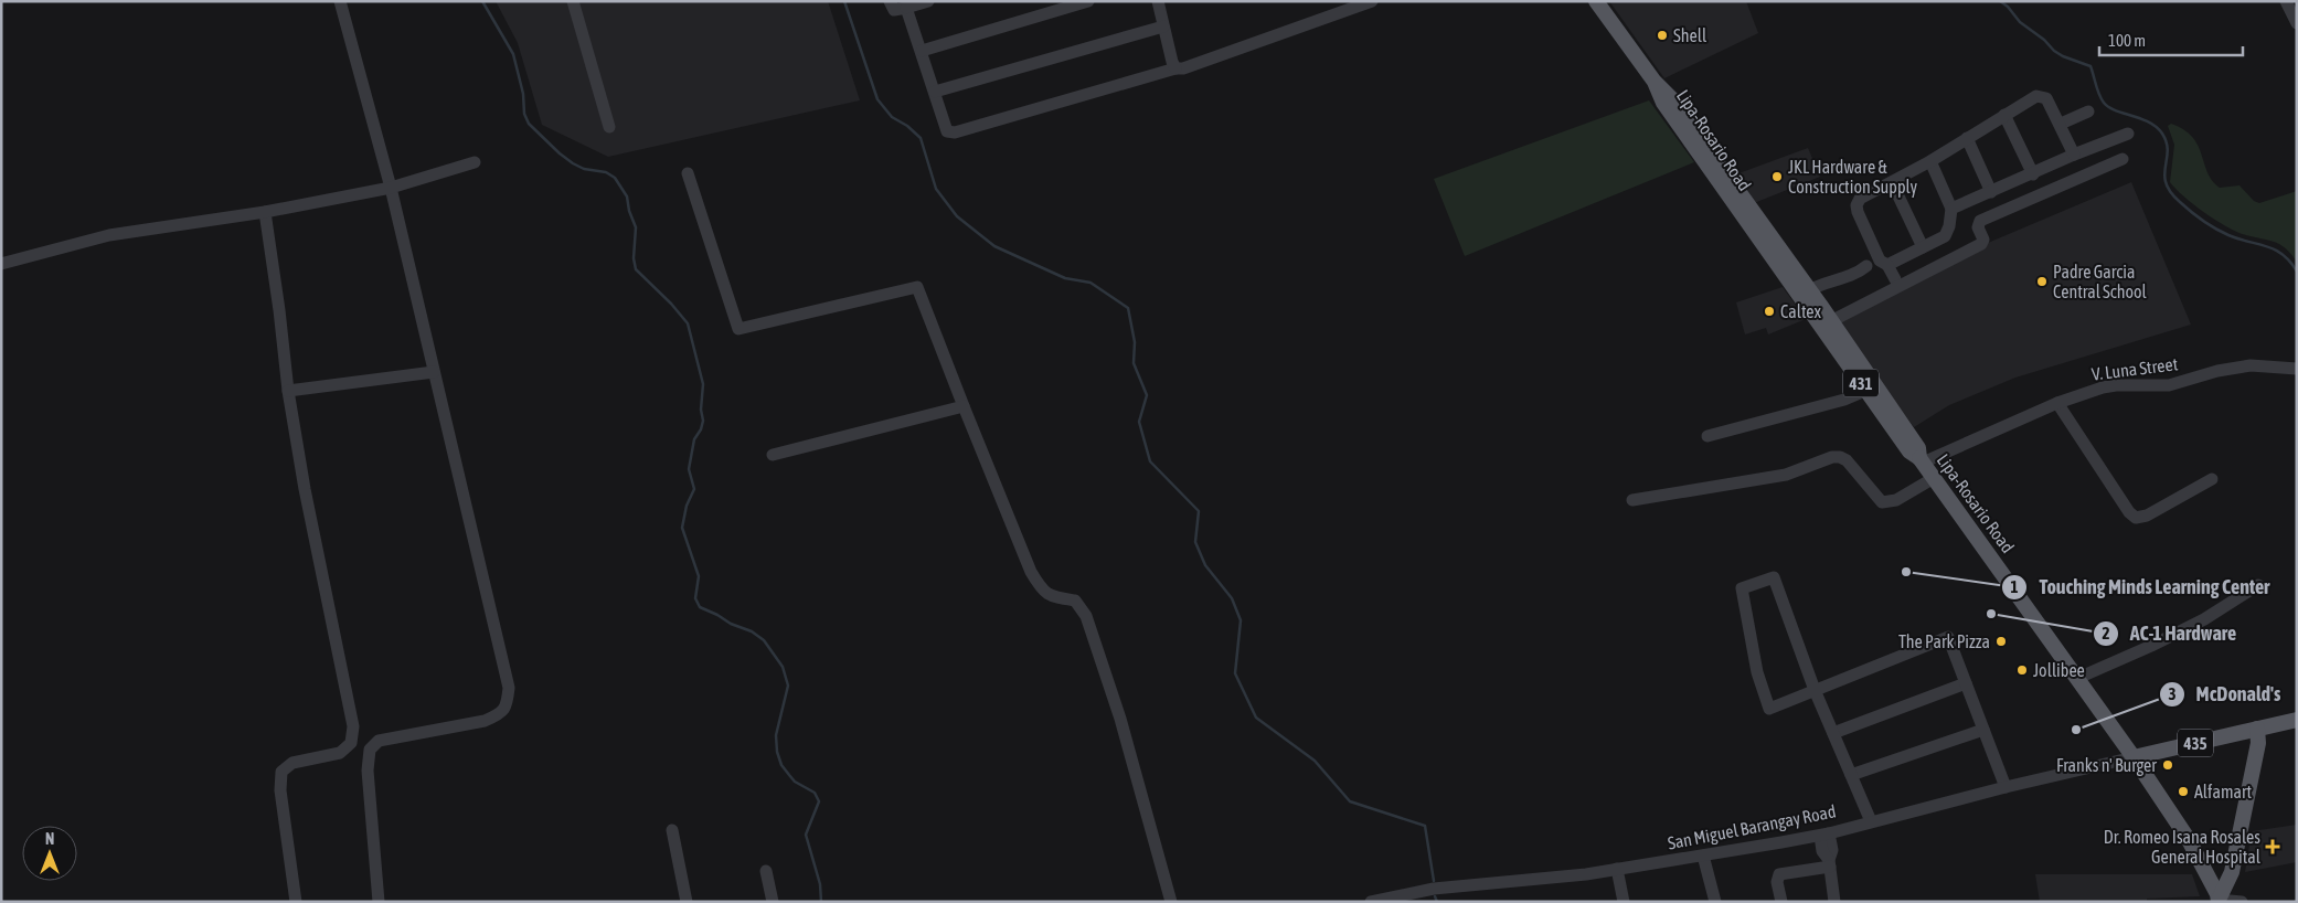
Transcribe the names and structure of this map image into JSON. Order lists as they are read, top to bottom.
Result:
{
  "streets": {
    "main road": ["Lipa-Rosario Road", "431", "435"],
    "street": ["V. Luna Street", "San Miguel Barangay Road"]
  },
  "crossings": [
    ["Lipa-Rosario Road", "V. Luna Street"],
    ["Lipa-Rosario Road", "435"],
    ["Lipa-Rosario Road", "San Miguel Barangay Road"],
    ["435", "San Miguel Barangay Road"]
  ],
  "places": {
    "other": [
      "Shell",
      "JKL Hardware & Construction Supply",
      "Padre Garcia Central School",
      "Caltex",
      "Touching Minds Learning Center",
      "AC-1 Hardware",
      "The Park Pizza",
      "Jollibee",
      "McDonald's",
      "Franks n' Burger",
      "Alfamart"
    ],
    "health": ["Dr. Romeo Isana Rosales General Hospital"]
  },
  "scale_bar": "100 m",
  "north": "top"
}
